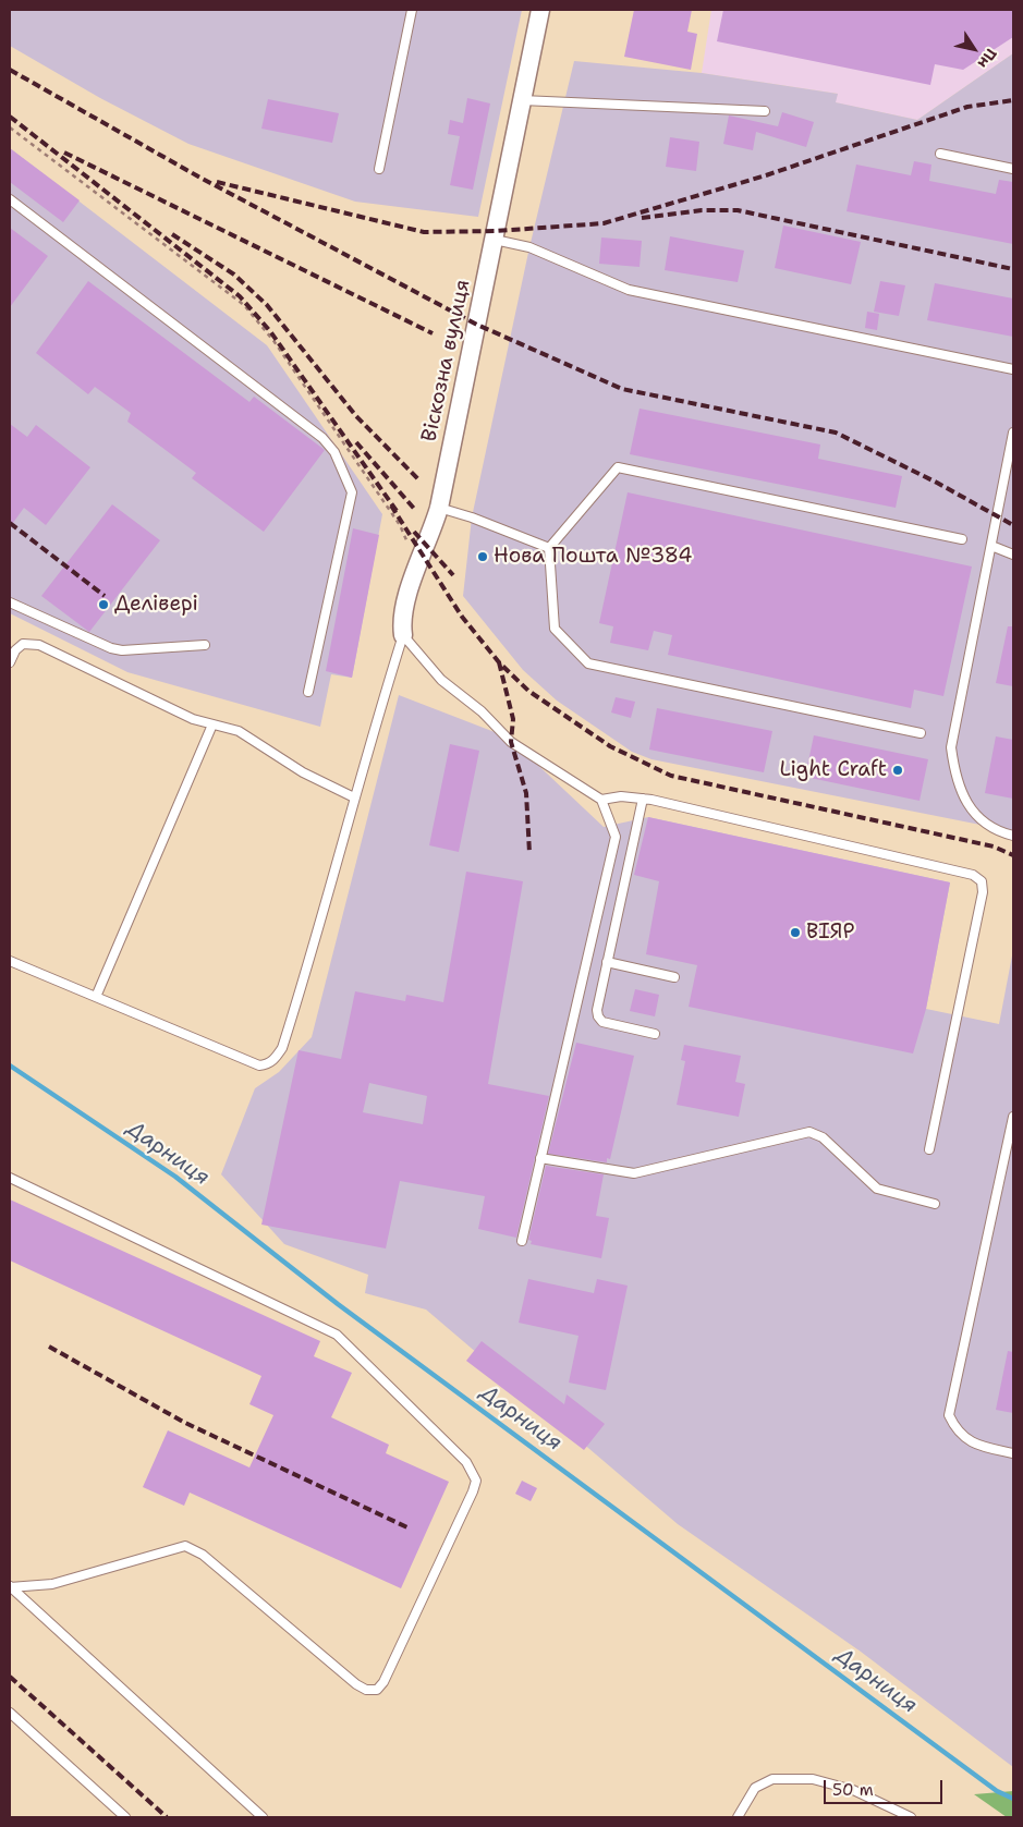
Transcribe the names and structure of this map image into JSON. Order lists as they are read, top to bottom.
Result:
{
  "streets": {
    "street": ["Віскозна вулиця"]
  },
  "water": ["Дарниця"],
  "places": [
    "Нова Пошта №384",
    "Делівері",
    "Light Craft",
    "ВІЯР"
  ],
  "scale_bar": "50 m",
  "north": "bottom right"
}
